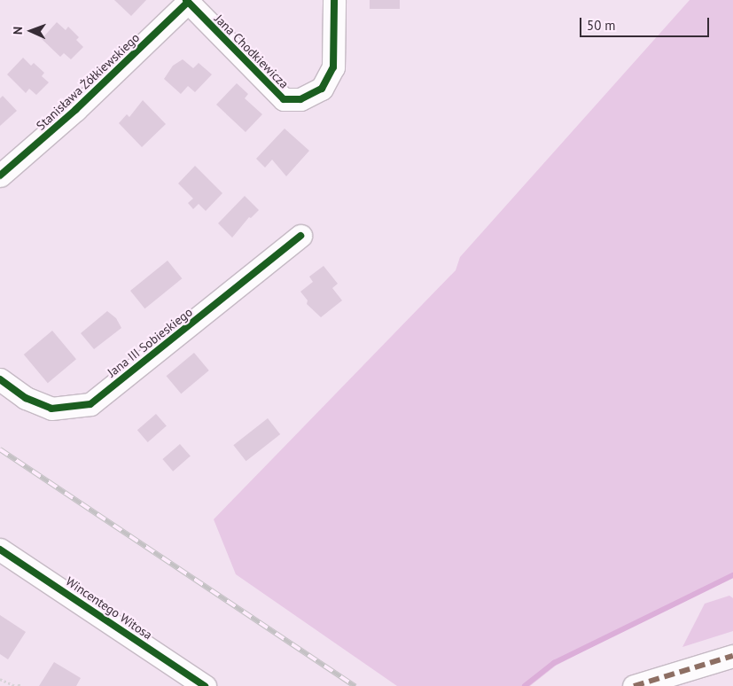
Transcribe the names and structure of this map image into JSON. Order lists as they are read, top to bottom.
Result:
{
  "streets": {
    "street": [
      "Jana Chodkiewicza",
      "Stanisława Żółkiewskiego",
      "Jana III Sobieskiego",
      "Wincentego Witosa"
    ]
  },
  "crossings": [
    ["Jana Chodkiewicza", "Stanisława Żółkiewskiego"]
  ],
  "scale_bar": "50 m",
  "north": "left"
}
